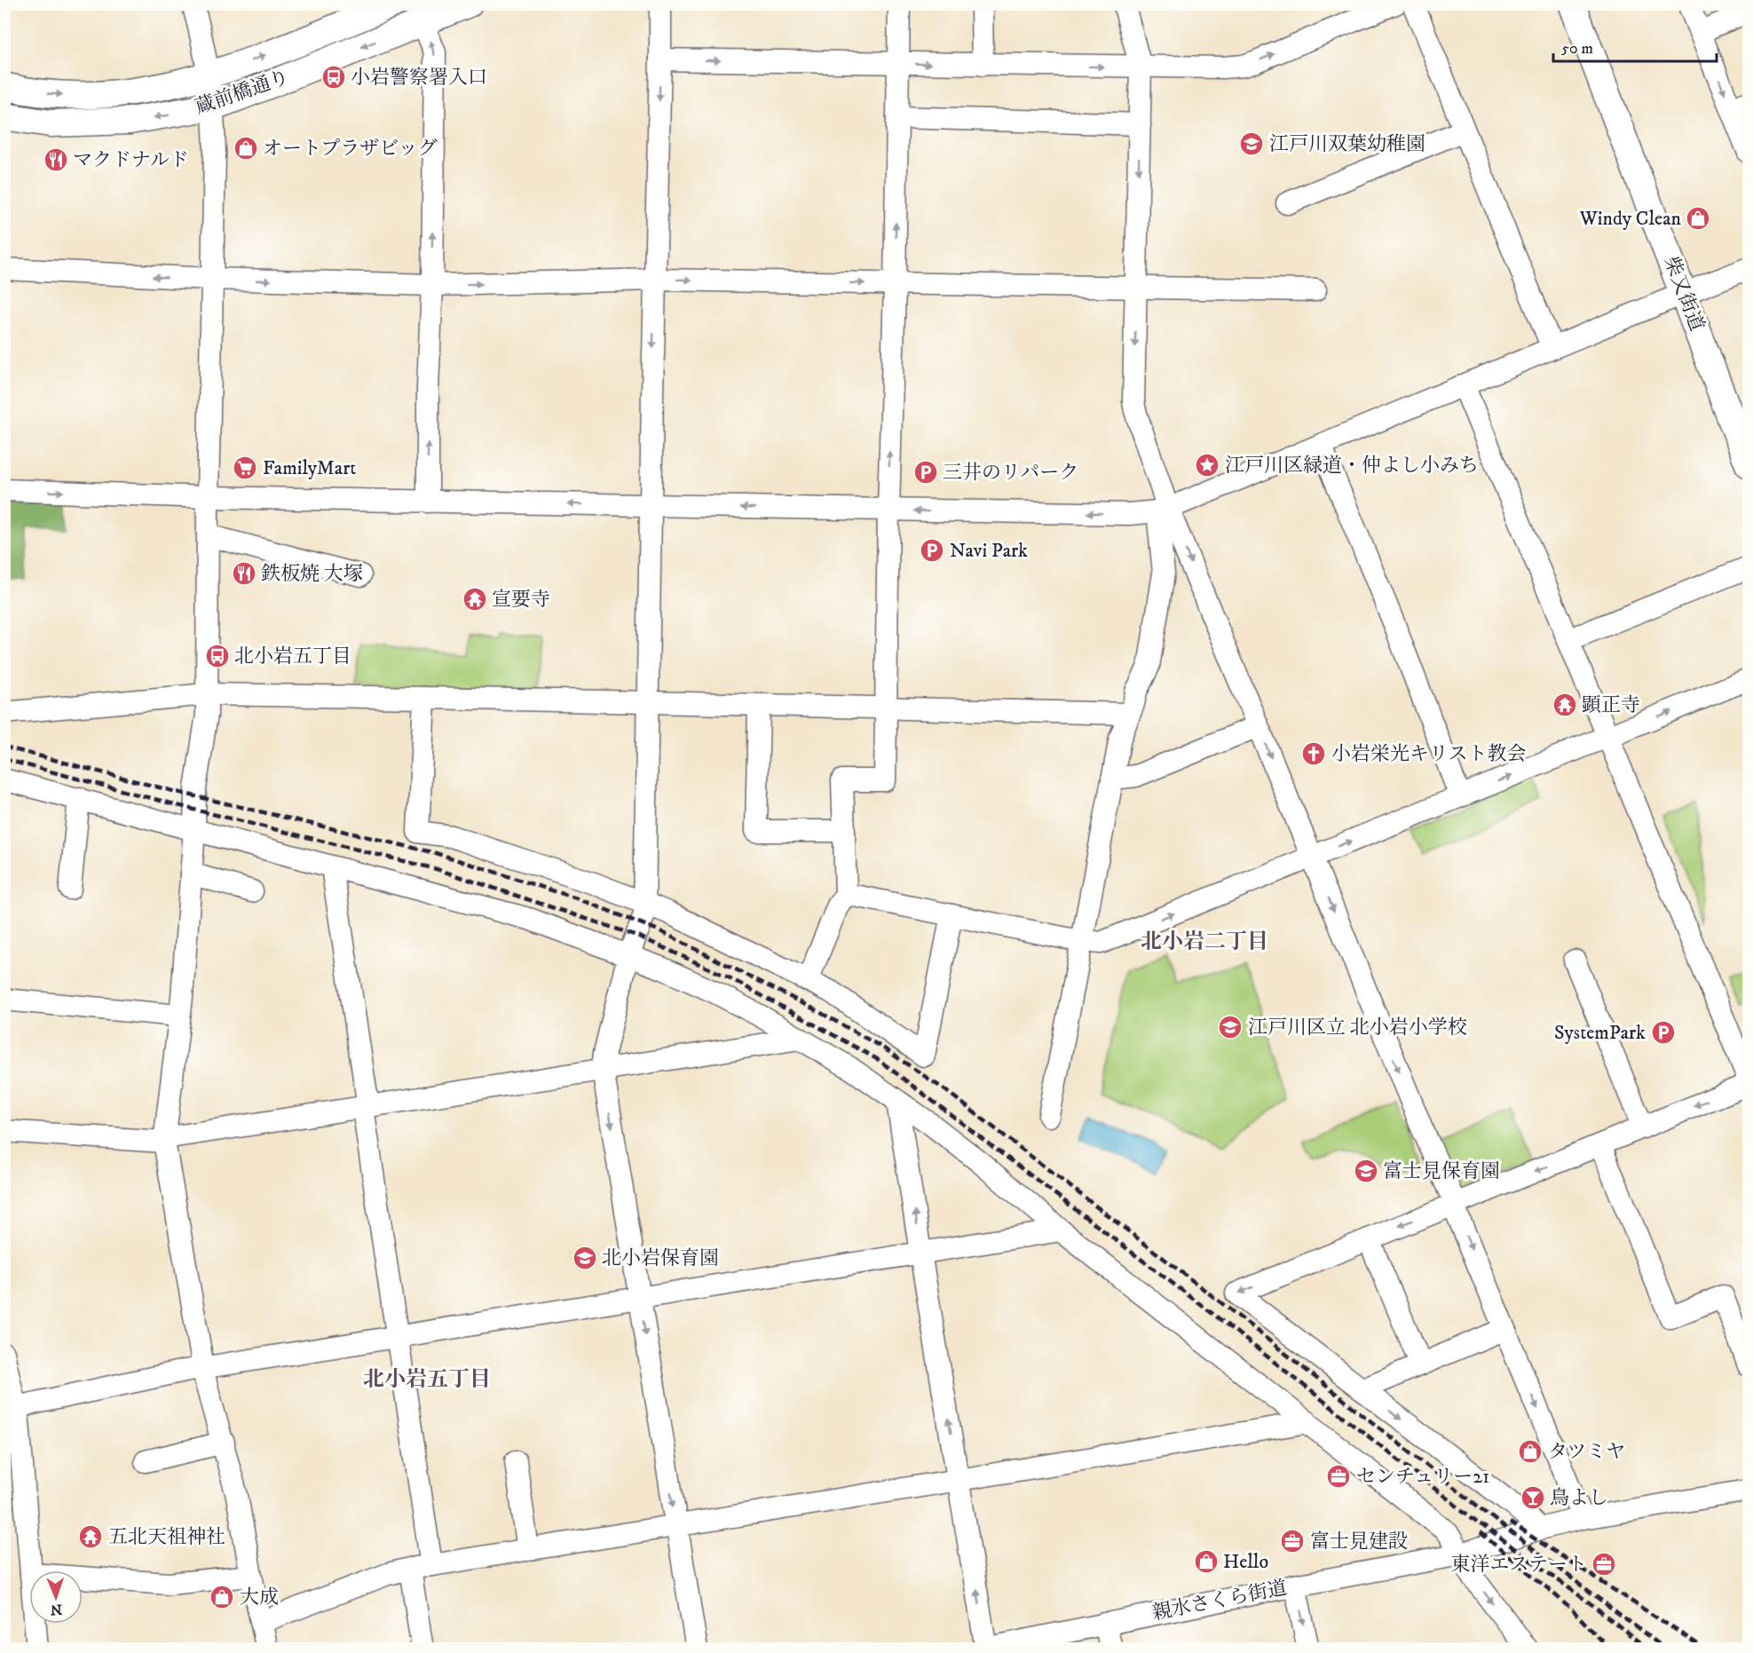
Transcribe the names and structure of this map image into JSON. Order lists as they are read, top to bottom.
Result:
{
  "streets": {
    "main road": ["蔵前橋通り", "柴又街道"],
    "street": ["親水さくら街道"]
  },
  "districts": ["北小岩二丁目", "北小岩五丁目"],
  "places": {
    "bus stop": ["小岩警察署入口", "北小岩五丁目"],
    "school or university": [
      "江戸川双葉幼稚園",
      "江戸川区立 北小岩小学校",
      "富士見保育園",
      "北小岩保育園"
    ],
    "shop": [
      "オートプラザビッグ",
      "Windy Clean",
      "タツミヤ",
      "Hello",
      "大成"
    ],
    "restaurant": ["マクドナルド", "鉄板焼 大塚"],
    "place": ["江戸川区緑道・仲よし小みち"],
    "supermarket": ["FamilyMart"],
    "parking": ["三井のリパーク", "Navi Park", "SystemPark"],
    "temple": ["宣要寺", "顕正寺", "五北天祖神社"],
    "church": ["小岩栄光キリスト教会"],
    "office": ["センチュリー21", "富士見建設", "東洋エステート"],
    "bar": ["鳥よし"]
  },
  "scale_bar": "50 m",
  "north": "bottom"
}
